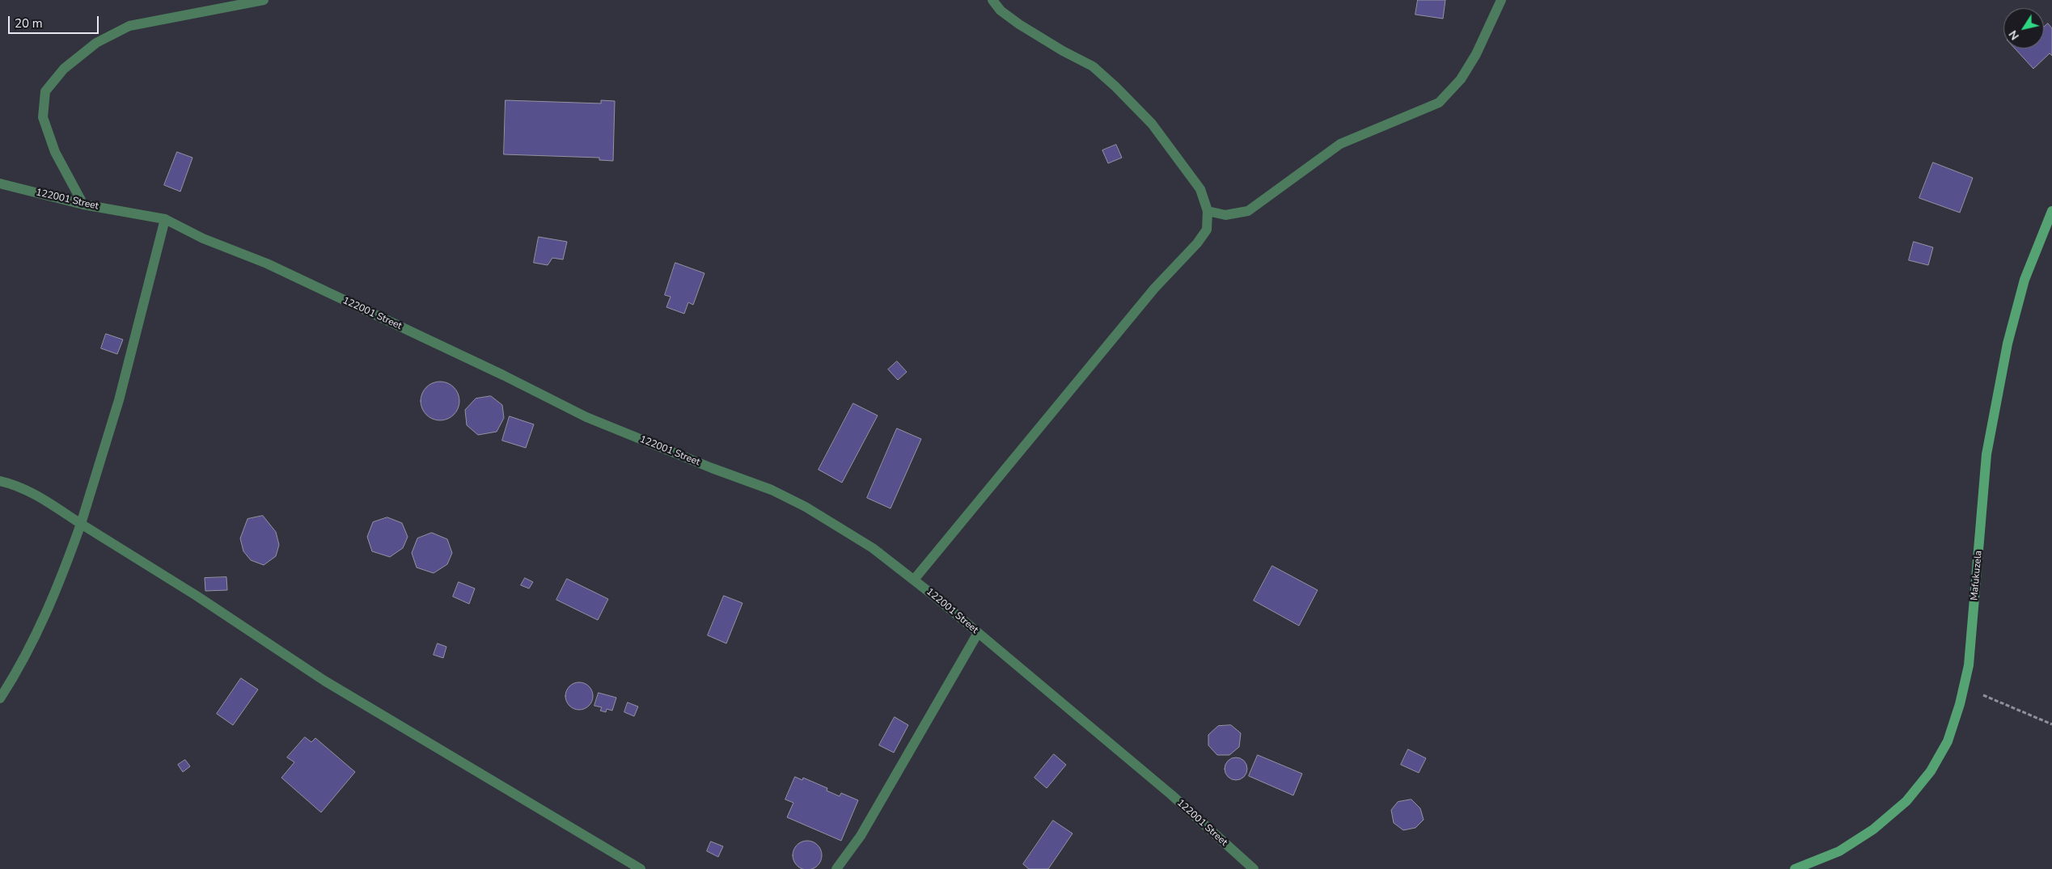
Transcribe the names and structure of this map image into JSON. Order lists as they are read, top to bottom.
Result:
{
  "streets": {
    "main road": ["Mafukuzela"],
    "street": ["122001 Street"]
  },
  "scale_bar": "20 m",
  "north": "bottom left"
}
